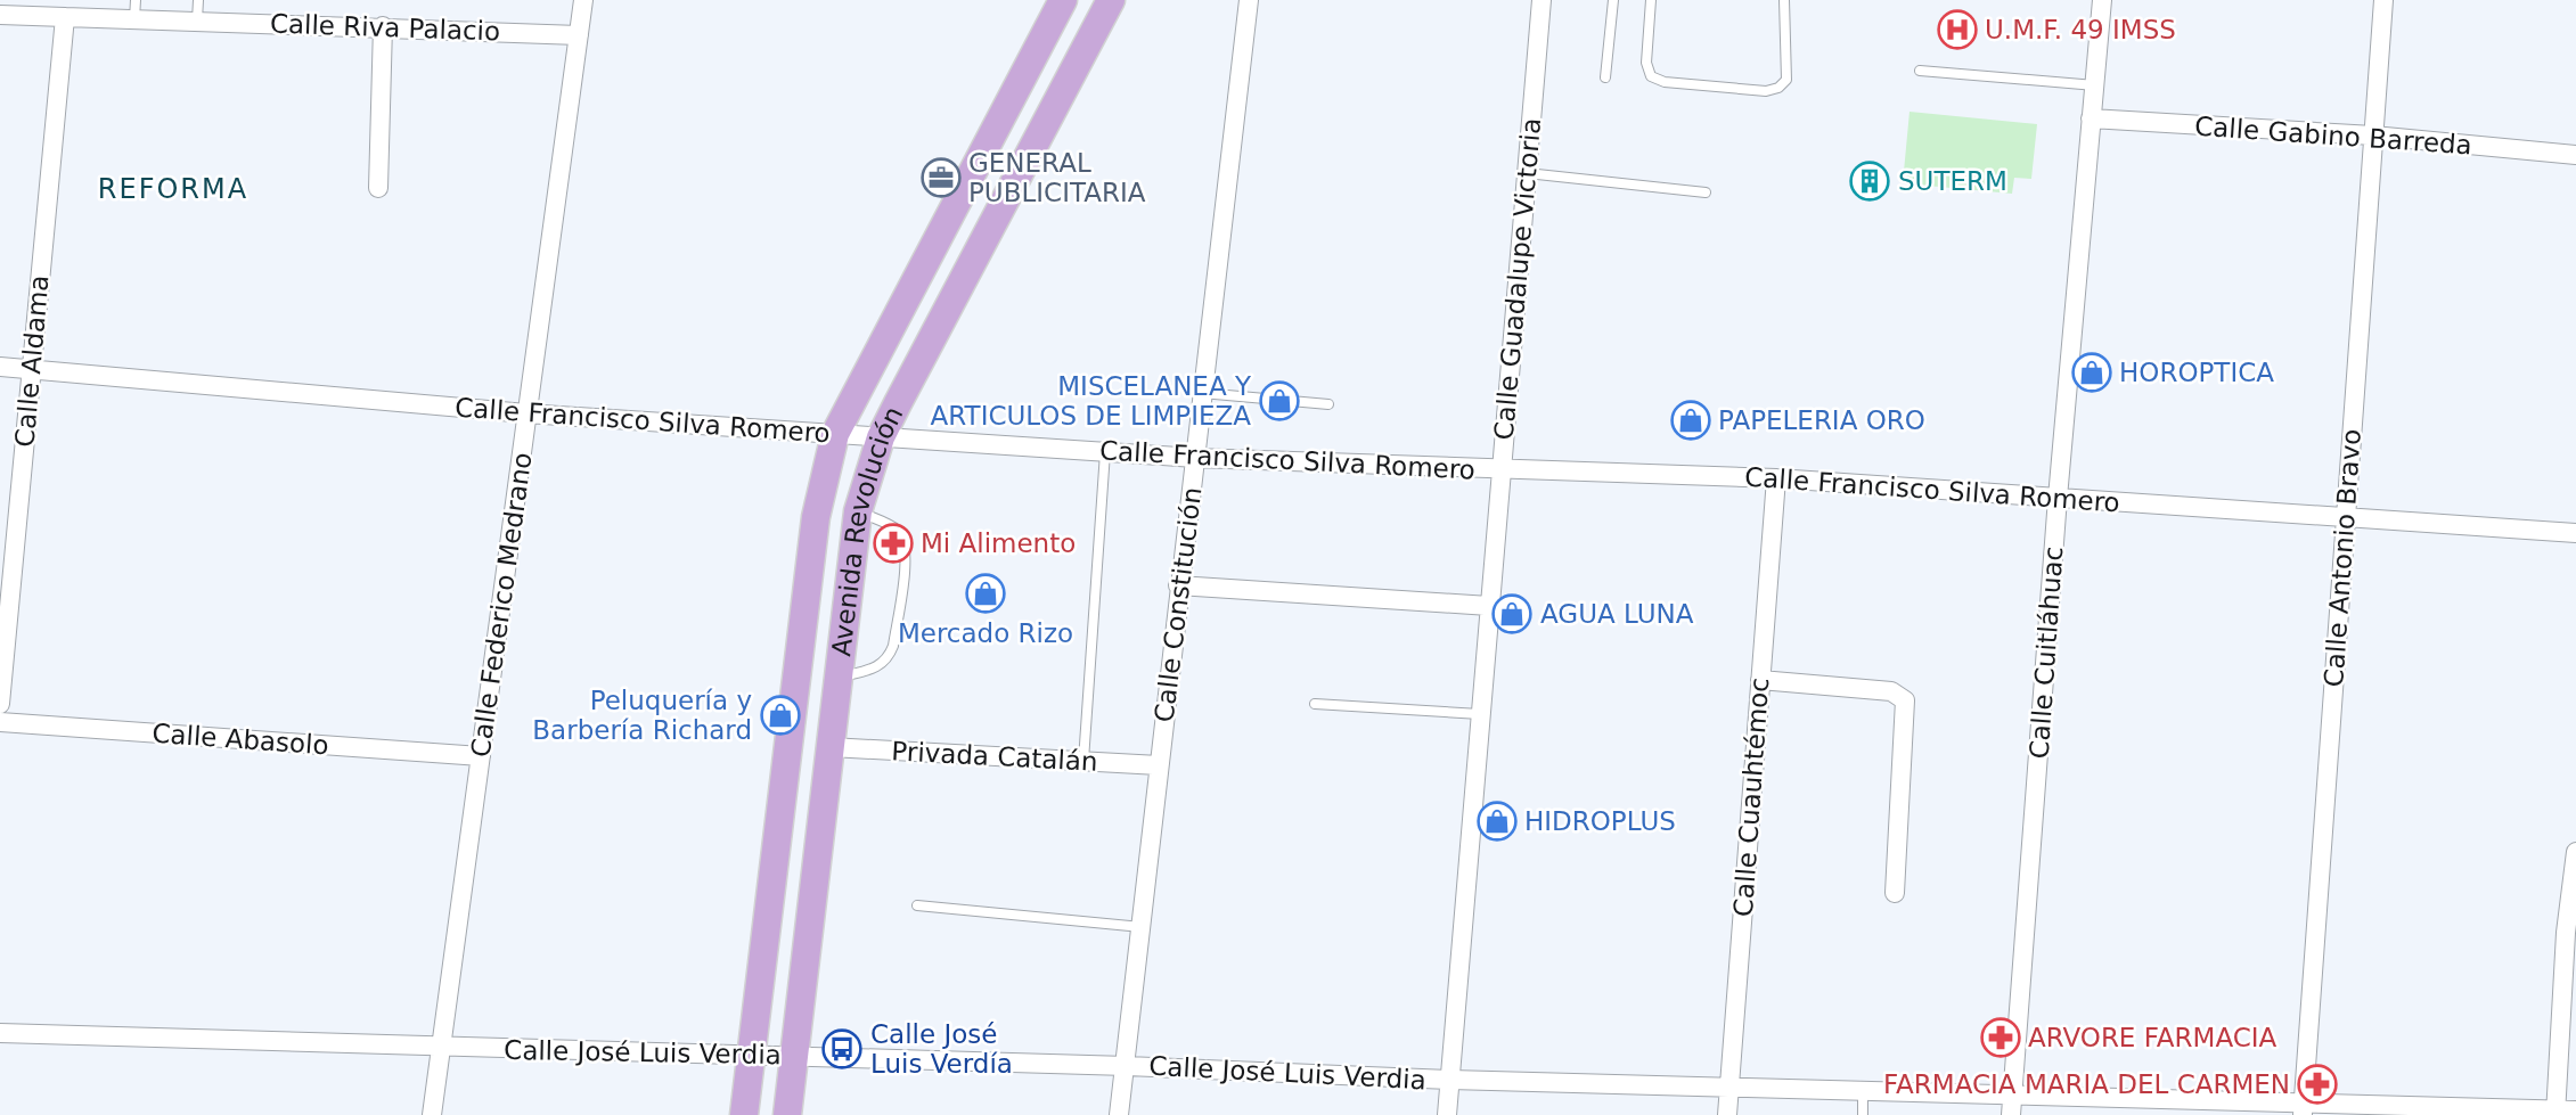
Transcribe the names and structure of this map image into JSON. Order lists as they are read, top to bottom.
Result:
{
  "streets": {
    "main road": ["Avenida Revolución"],
    "street": [
      "Calle Riva Palacio",
      "Calle Gabino Barreda",
      "Calle Guadalupe Victoria",
      "Calle Aldama",
      "Calle Francisco Silva Romero",
      "Calle Antonio Bravo",
      "Calle Federico Medrano",
      "Calle Constitución",
      "Calle Cuitláhuac",
      "Calle Abasolo",
      "Privada Catalán",
      "Calle Cuauhtémoc",
      "Calle José Luis Verdia"
    ]
  },
  "crossings": [
    ["Calle Riva Palacio", "Calle Aldama"],
    ["Calle Riva Palacio", "Calle Federico Medrano"],
    ["Calle Gabino Barreda", "Calle Antonio Bravo"],
    ["Calle Gabino Barreda", "Calle Cuitláhuac"],
    ["Calle Guadalupe Victoria", "Calle Francisco Silva Romero"],
    ["Calle Guadalupe Victoria", "Calle José Luis Verdia"],
    ["Calle Aldama", "Calle Francisco Silva Romero"],
    ["Calle Francisco Silva Romero", "Avenida Revolución"],
    ["Calle Francisco Silva Romero", "Calle Antonio Bravo"],
    ["Calle Francisco Silva Romero", "Calle Federico Medrano"],
    ["Calle Francisco Silva Romero", "Calle Constitución"],
    ["Calle Francisco Silva Romero", "Calle Cuitláhuac"],
    ["Calle Francisco Silva Romero", "Calle Cuauhtémoc"],
    ["Avenida Revolución", "Privada Catalán"],
    ["Avenida Revolución", "Calle José Luis Verdia"],
    ["Calle Antonio Bravo", "Calle José Luis Verdia"],
    ["Calle Federico Medrano", "Calle Abasolo"],
    ["Calle Federico Medrano", "Calle José Luis Verdia"],
    ["Calle Constitución", "Privada Catalán"],
    ["Calle Constitución", "Calle José Luis Verdia"],
    ["Calle Cuitláhuac", "Calle José Luis Verdia"],
    ["Calle Cuauhtémoc", "Calle José Luis Verdia"]
  ],
  "districts": ["REFORMA"],
  "places": {
    "hospital": ["U.M.F. 49 IMSS"],
    "office": ["GENERAL PUBLICITARIA"],
    "building": ["SUTERM"],
    "shop": [
      "HOROPTICA",
      "MISCELANEA Y ARTICULOS DE LIMPIEZA",
      "PAPELERIA ORO",
      "Mercado Rizo",
      "AGUA LUNA",
      "Peluquería y Barbería Richard",
      "HIDROPLUS"
    ],
    "pharmacy": ["Mi Alimento", "ARVORE FARMACIA", "FARMACIA MARIA DEL CARMEN"],
    "bus stop": ["Calle José Luis Verdía"]
  }
}
